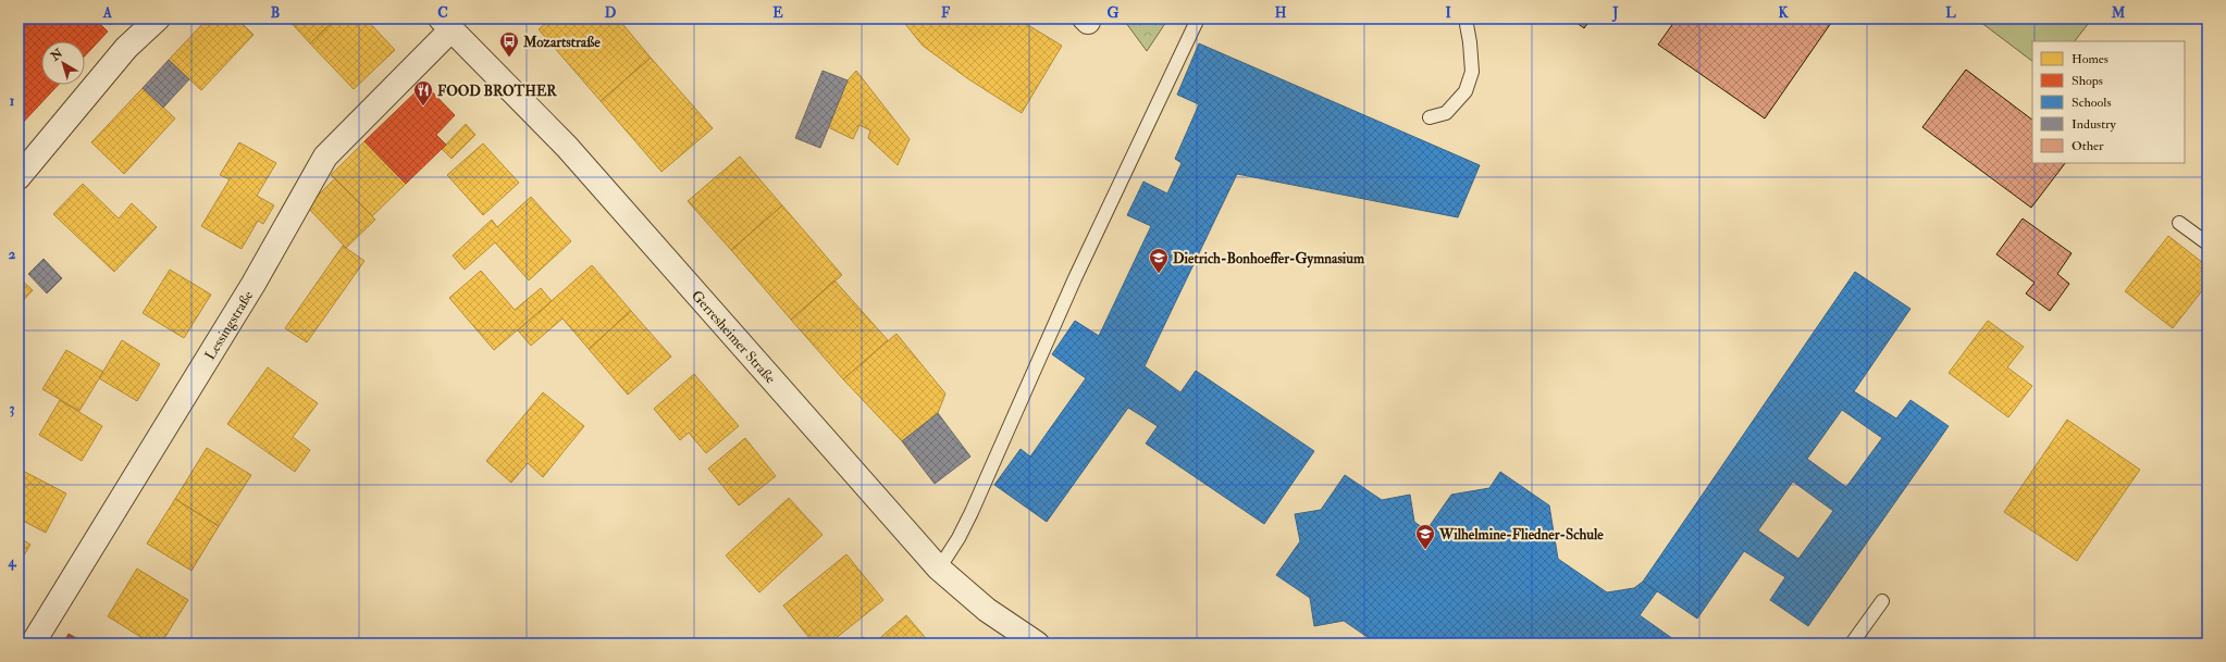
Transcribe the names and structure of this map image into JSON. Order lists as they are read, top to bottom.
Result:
{
  "streets": {
    "street": ["Lessingstraße", "Gerresheimer Straße"]
  },
  "crossings": [
    ["Lessingstraße", "Gerresheimer Straße"]
  ],
  "places": {
    "bus stop": ["Mozartstraße"],
    "restaurant": ["FOOD BROTHER"],
    "school or university": ["Dietrich-Bonhoeffer-Gymnasium", "Wilhelmine-Fliedner-Schule"]
  },
  "legend": [
    "Homes",
    "Shops",
    "Schools",
    "Industry",
    "Other"
  ],
  "north": "top left",
  "grid": {
    "columns": [
      "A",
      "B",
      "C",
      "D",
      "E",
      "F",
      "G",
      "H",
      "I",
      "J",
      "K",
      "L",
      "M"
    ],
    "rows": [
      "1",
      "2",
      "3",
      "4"
    ]
  }
}
